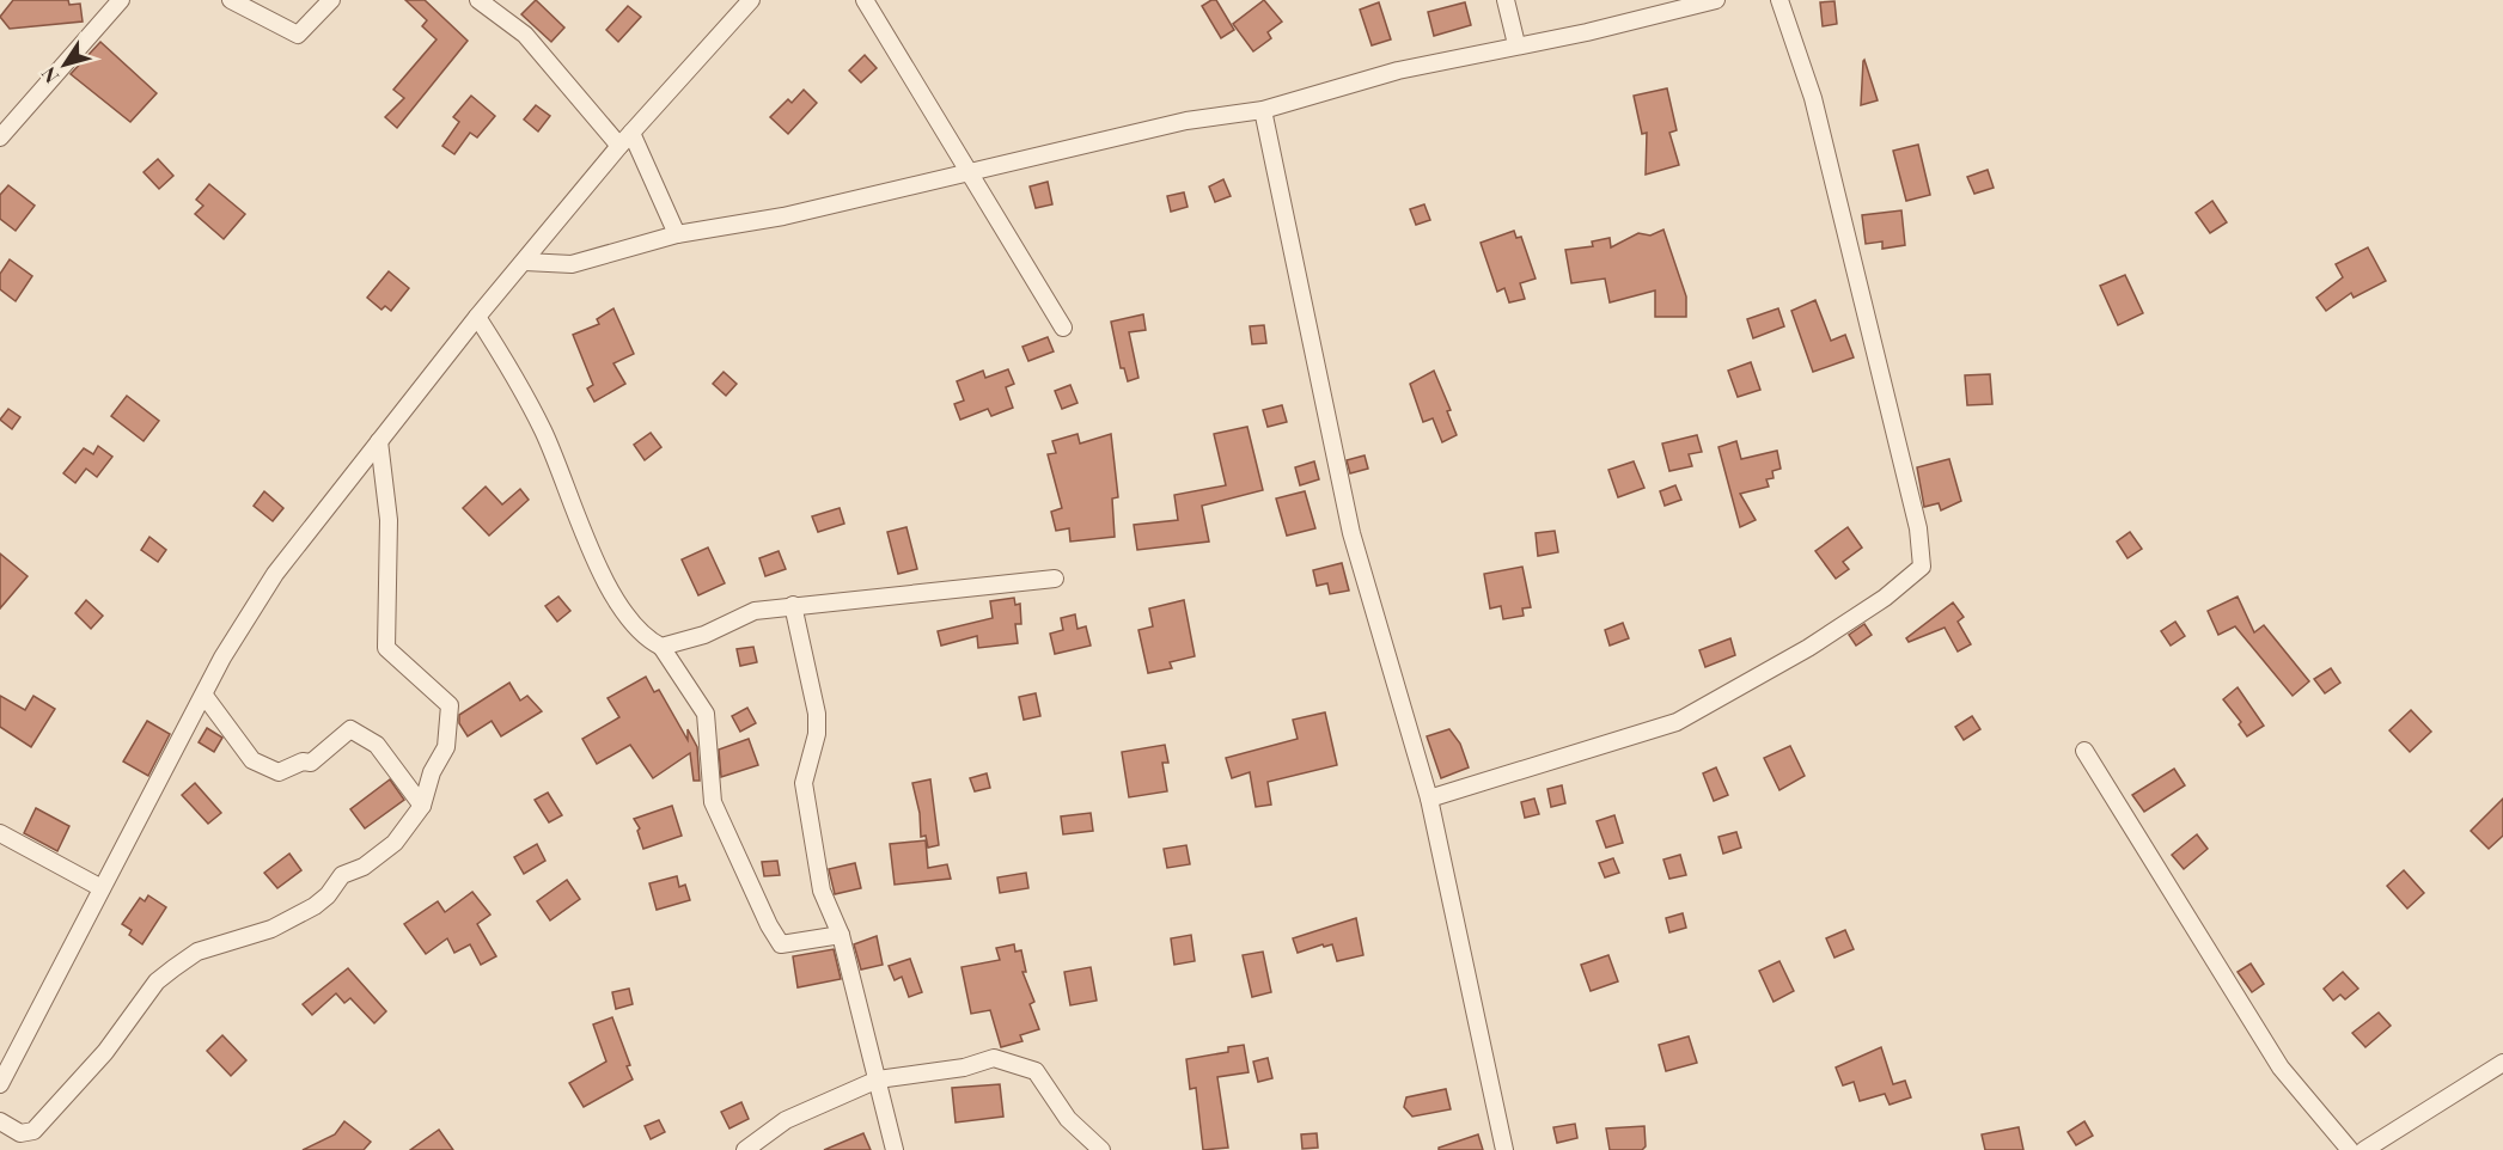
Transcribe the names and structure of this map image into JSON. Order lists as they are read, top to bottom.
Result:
{
  "north": "bottom left"
}
